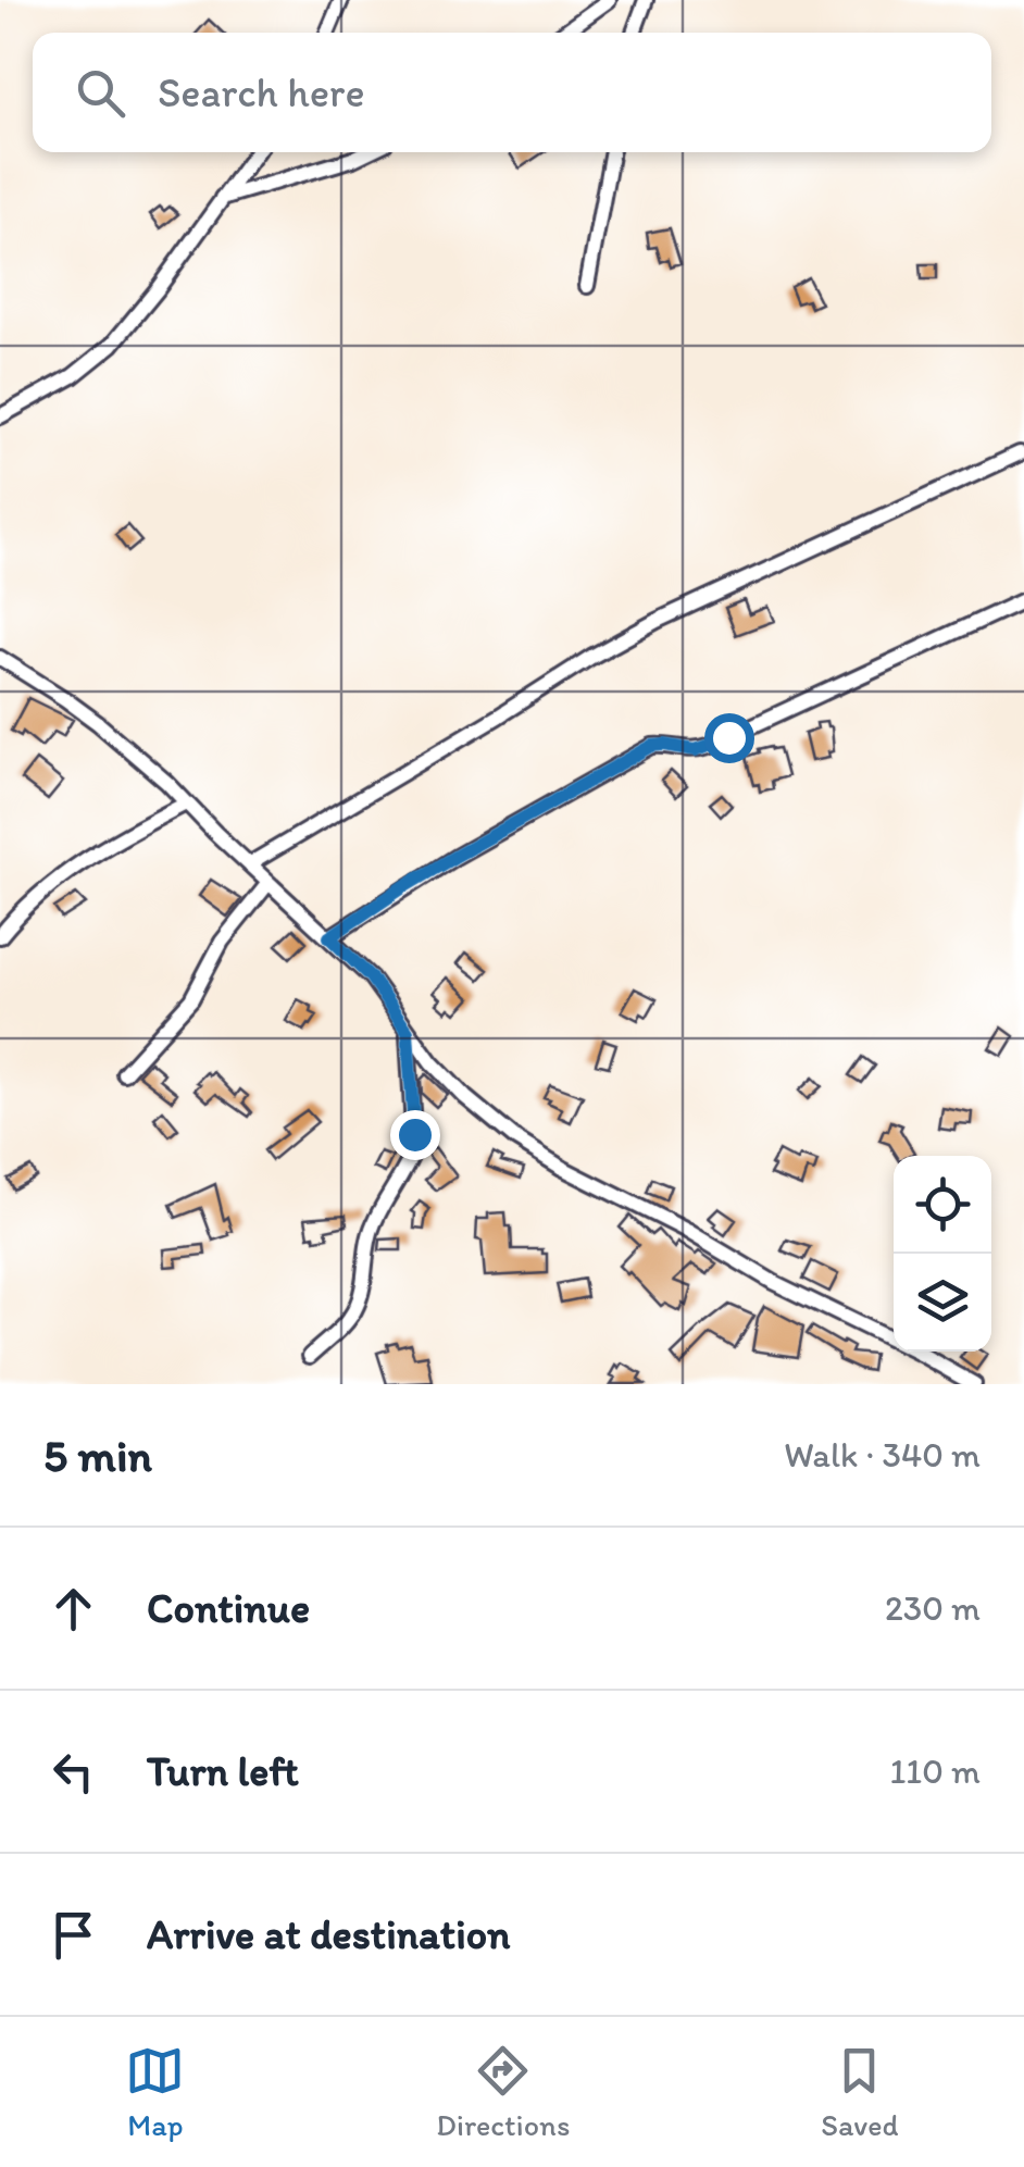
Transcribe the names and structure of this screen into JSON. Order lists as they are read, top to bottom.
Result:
{
  "page": {
    "search": "Search here",
    "heading": ["5 min", "Walk · 340 m"],
    "list": [
      ["Continue", "230 m"],
      ["Turn left", "110 m"],
      "Arrive at destination"
    ],
    "nav": ["Map", "Directions", "Saved"]
  }
}
